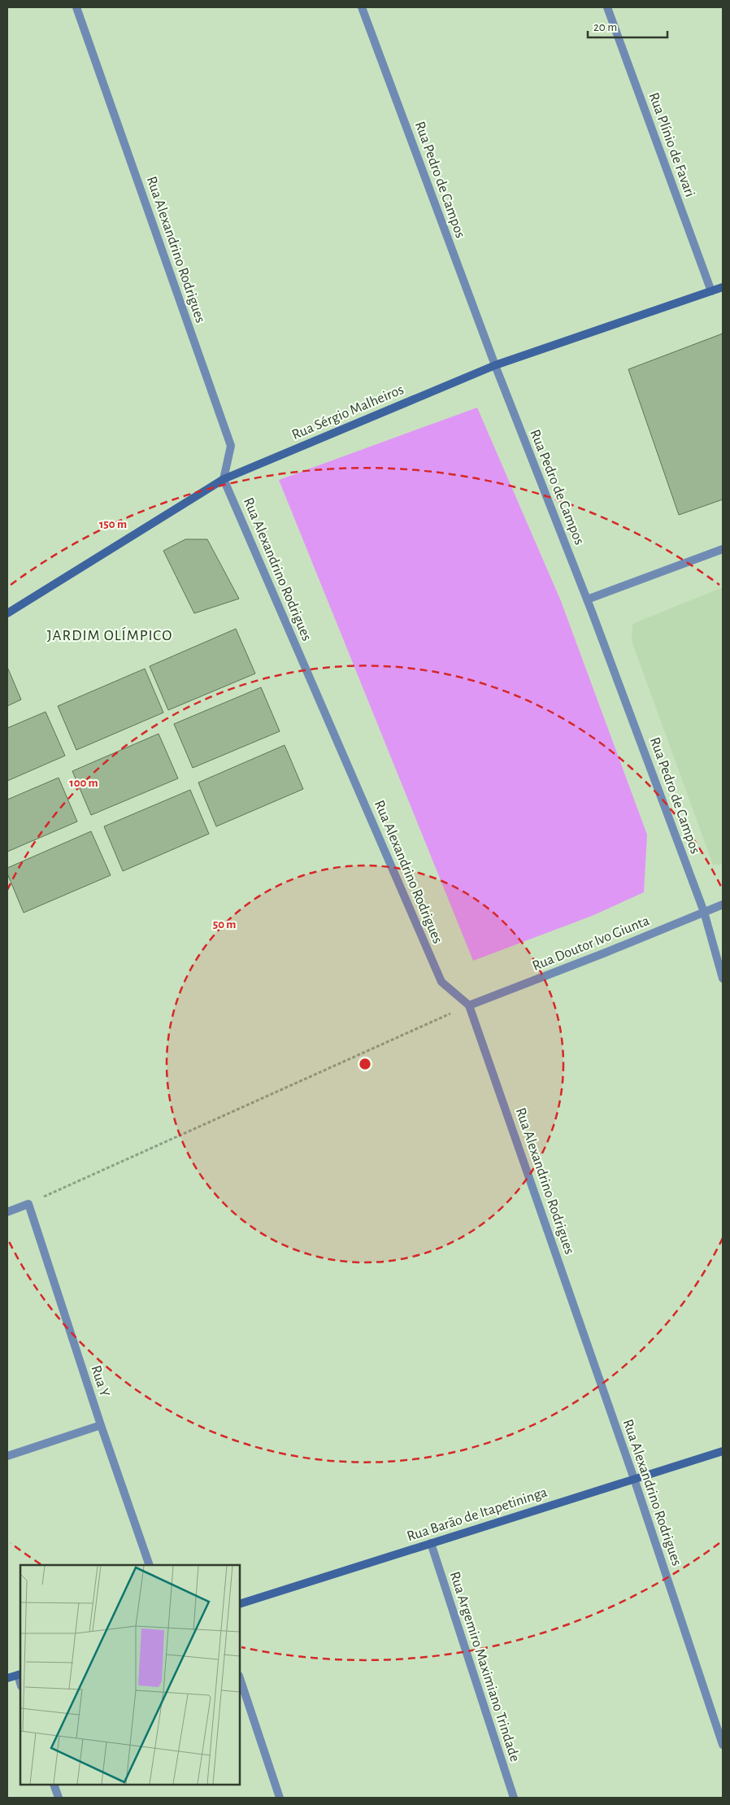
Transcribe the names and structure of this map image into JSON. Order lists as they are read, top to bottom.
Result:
{
  "streets": {
    "street": [
      "Rua Plínio de Favari",
      "Rua Pedro de Campos",
      "Rua Alexandrino Rodrigues",
      "Rua Sérgio Malheiros",
      "Rua Doutor Ivo Giunta",
      "Rua Y",
      "Rua Barão de Itapetininga",
      "Rua Argemiro Maximiano Trindade"
    ]
  },
  "crossings": [
    ["Rua Plínio de Favari", "Rua Sérgio Malheiros"],
    ["Rua Pedro de Campos", "Rua Sérgio Malheiros"],
    ["Rua Pedro de Campos", "Rua Doutor Ivo Giunta"],
    ["Rua Alexandrino Rodrigues", "Rua Sérgio Malheiros"],
    ["Rua Alexandrino Rodrigues", "Rua Doutor Ivo Giunta"],
    ["Rua Alexandrino Rodrigues", "Rua Barão de Itapetininga"],
    ["Rua Barão de Itapetininga", "Rua Argemiro Maximiano Trindade"]
  ],
  "districts": ["JARDIM OLÍMPICO"],
  "scale_bar": "20 m",
  "rings": ["150 m", "100 m", "50 m"]
}
